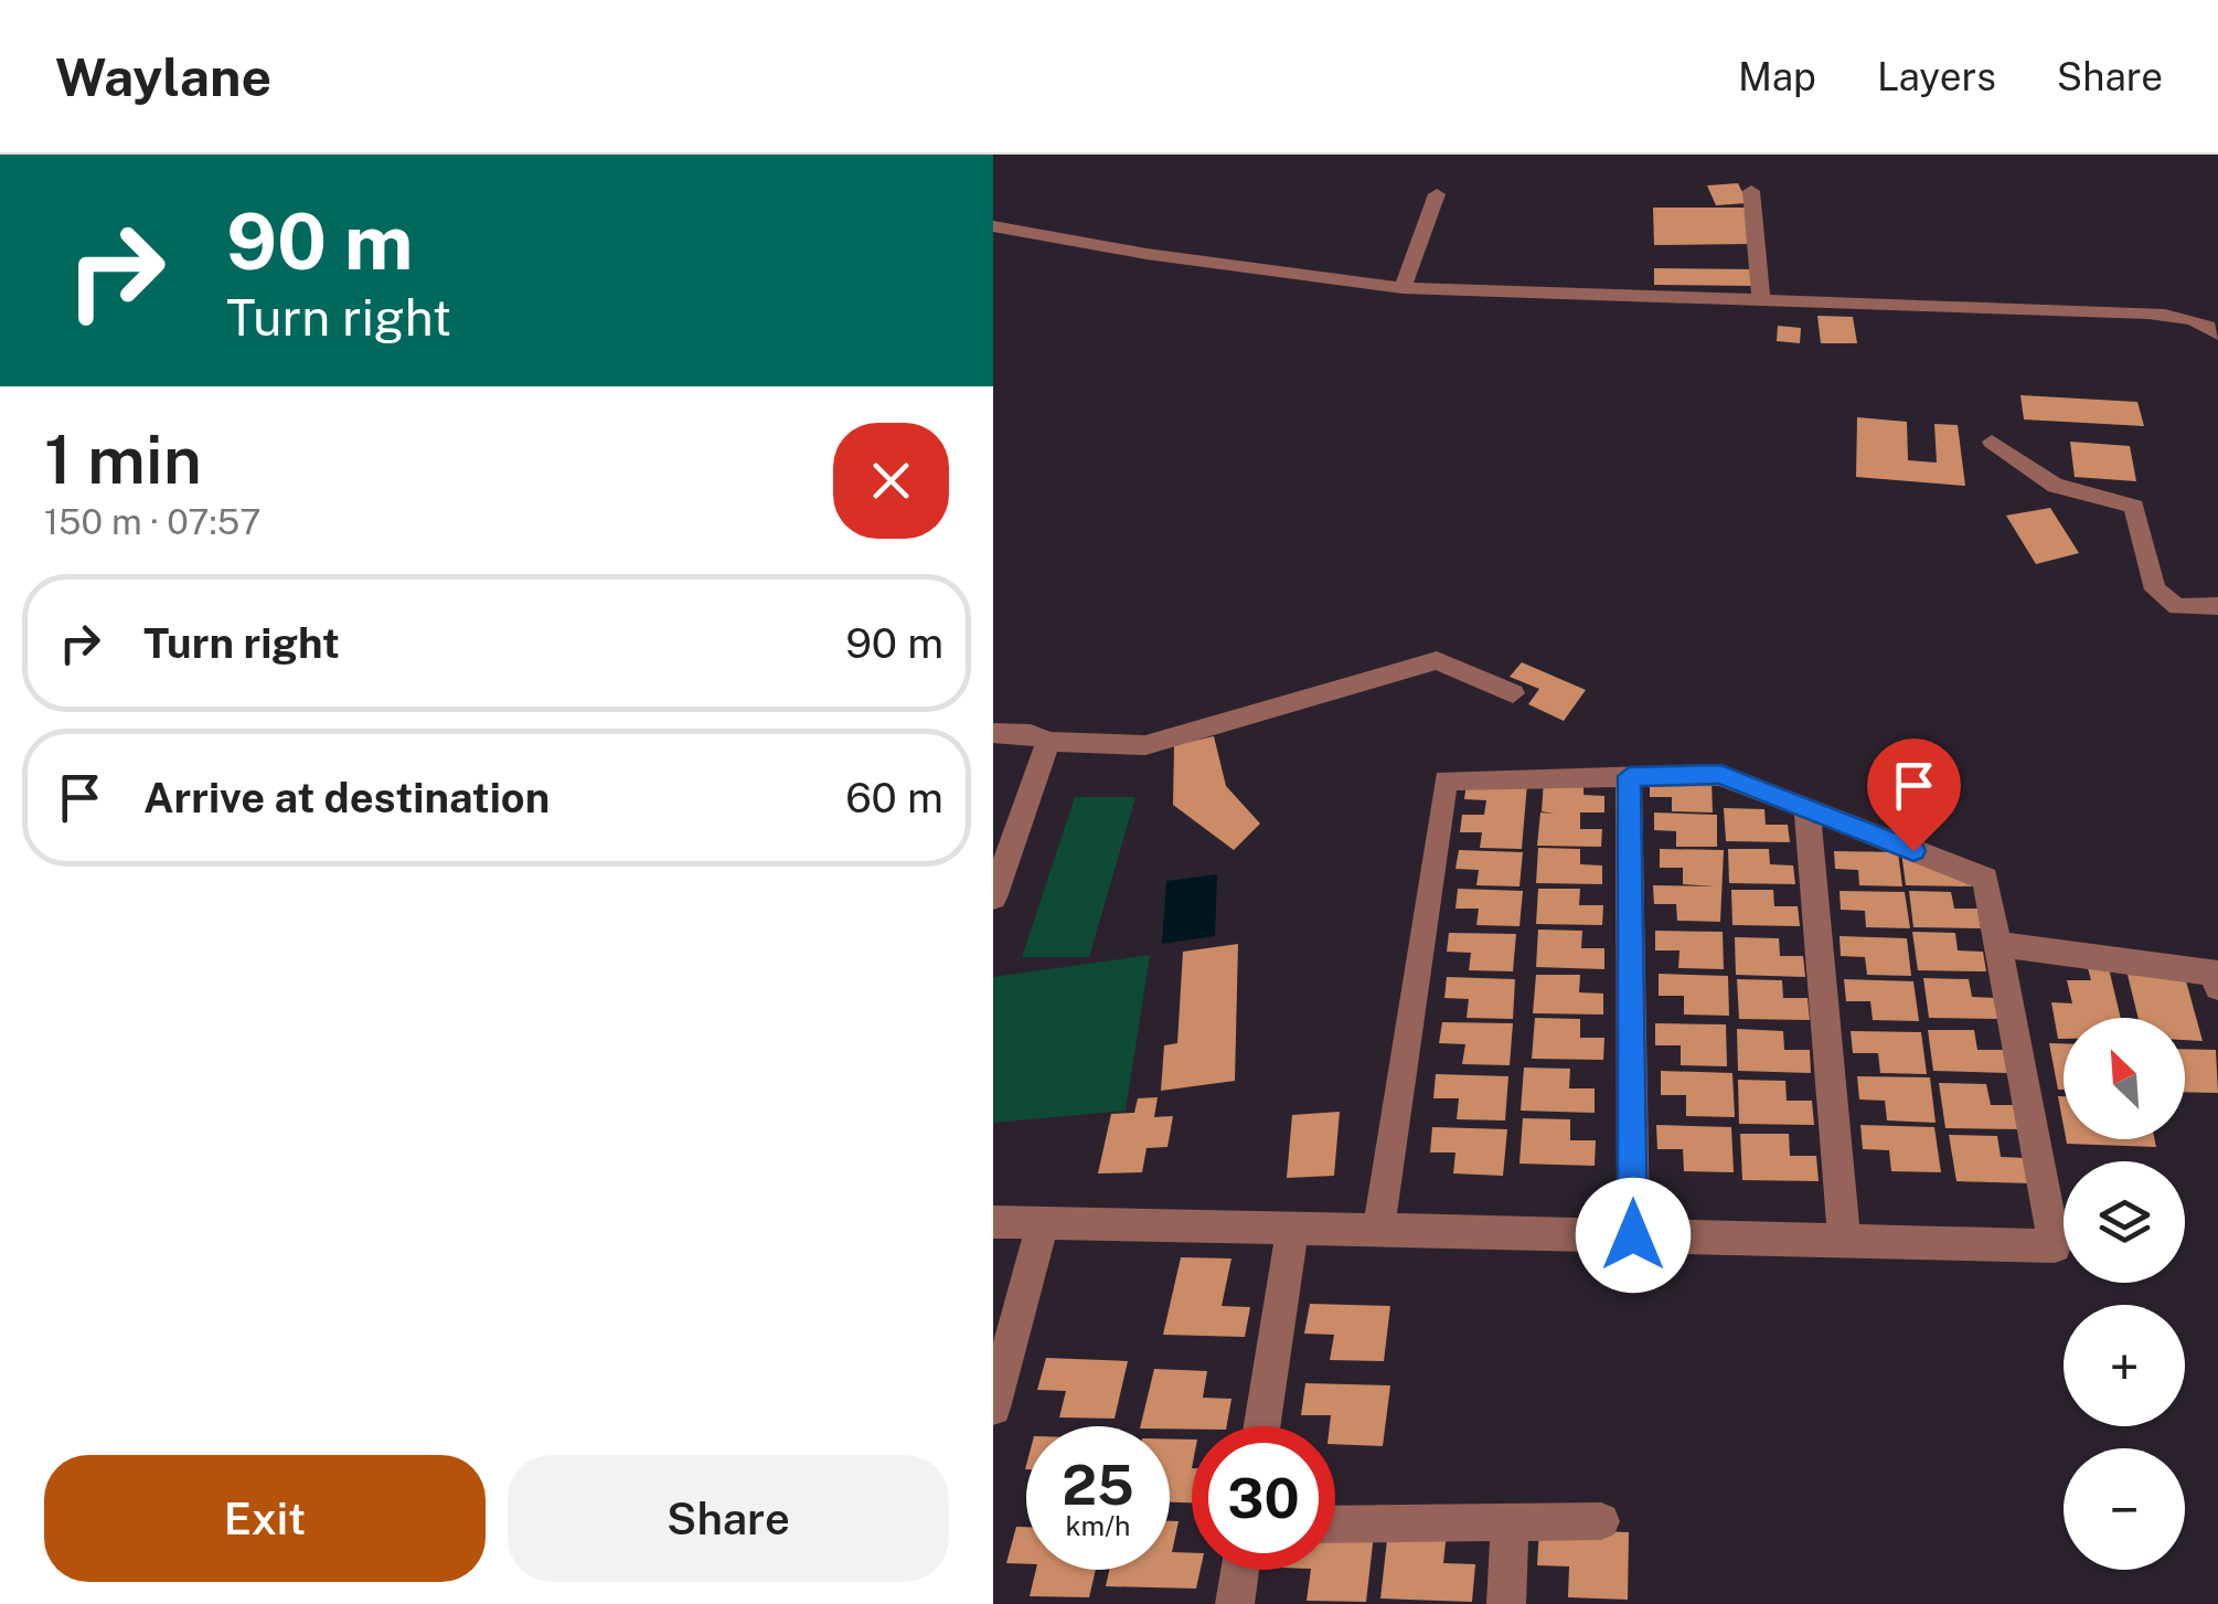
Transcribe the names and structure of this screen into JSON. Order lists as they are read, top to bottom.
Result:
{
  "north": "top left",
  "page": {
    "header": "Waylane",
    "nav": ["Map", "Layers", "Share"],
    "turn": ["90 m", "Turn right"],
    "heading": ["1 min", "150 m · 07:57"],
    "list": [
      {
        "name": "Turn right",
        "value": "90 m"
      },
      {
        "name": "Arrive at destination",
        "value": "60 m"
      }
    ],
    "map_buttons": ["+", "−"],
    "speed": "25 km/h",
    "limit": "30",
    "buttons": ["Exit", "Share"]
  }
}
